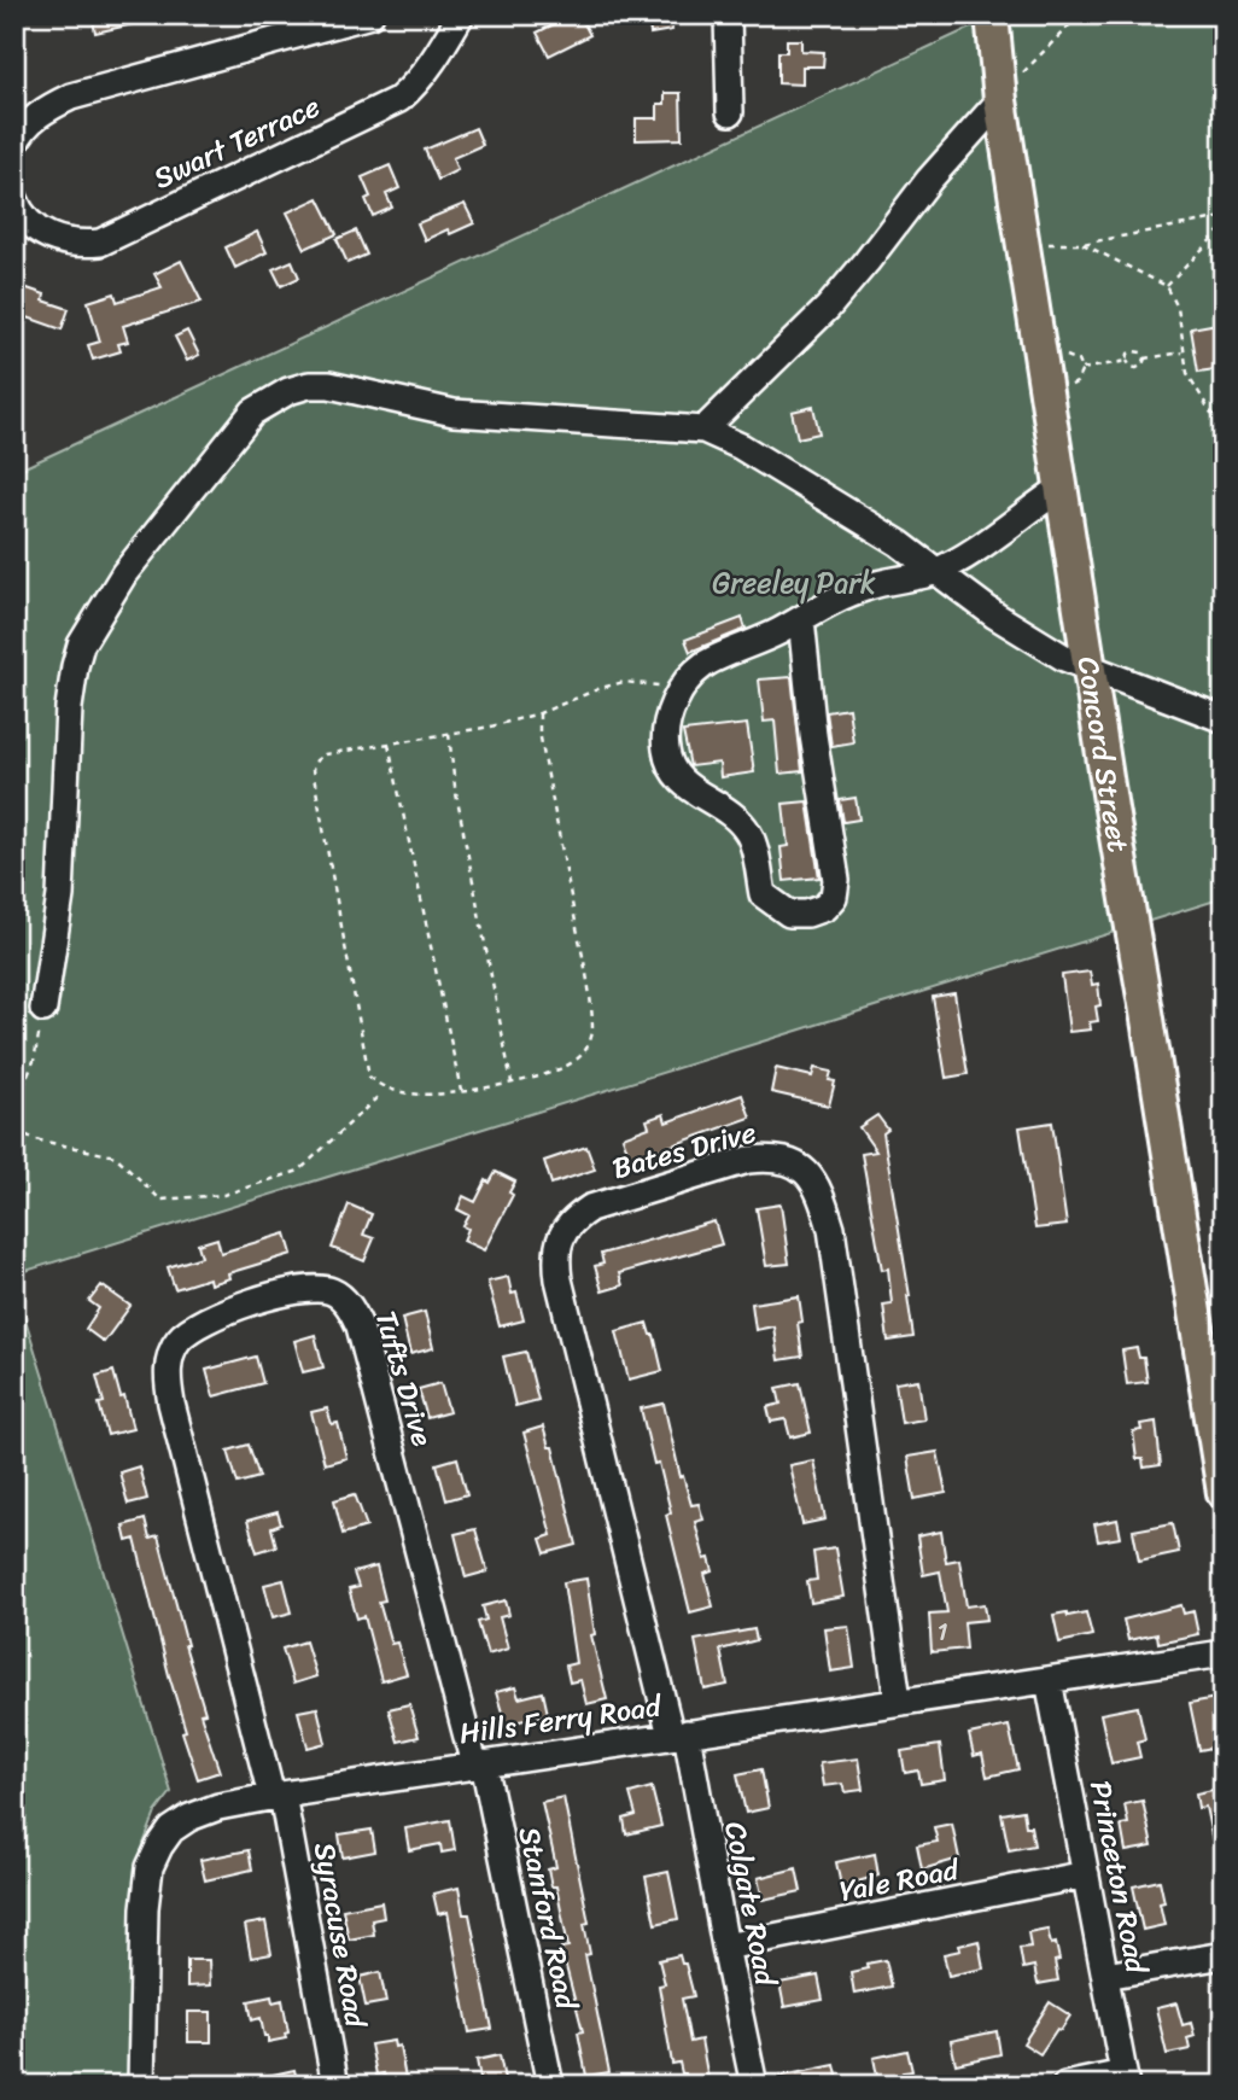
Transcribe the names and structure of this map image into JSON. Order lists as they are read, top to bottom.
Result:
{
  "streets": {
    "main road": ["Concord Street"],
    "street": [
      "Swart Terrace",
      "Bates Drive",
      "Tufts Drive",
      "Hills Ferry Road",
      "Princeton Road",
      "Yale Road",
      "Colgate Road",
      "Stanford Road",
      "Syracuse Road"
    ]
  },
  "crossings": [
    ["Bates Drive", "Hills Ferry Road"],
    ["Bates Drive", "Colgate Road"],
    ["Tufts Drive", "Hills Ferry Road"],
    ["Tufts Drive", "Stanford Road"],
    ["Tufts Drive", "Syracuse Road"],
    ["Hills Ferry Road", "Princeton Road"],
    ["Hills Ferry Road", "Colgate Road"],
    ["Hills Ferry Road", "Stanford Road"],
    ["Hills Ferry Road", "Syracuse Road"],
    ["Princeton Road", "Yale Road"],
    ["Yale Road", "Colgate Road"]
  ],
  "parks": ["Greeley Park"],
  "house_numbers": ["1"]
}
